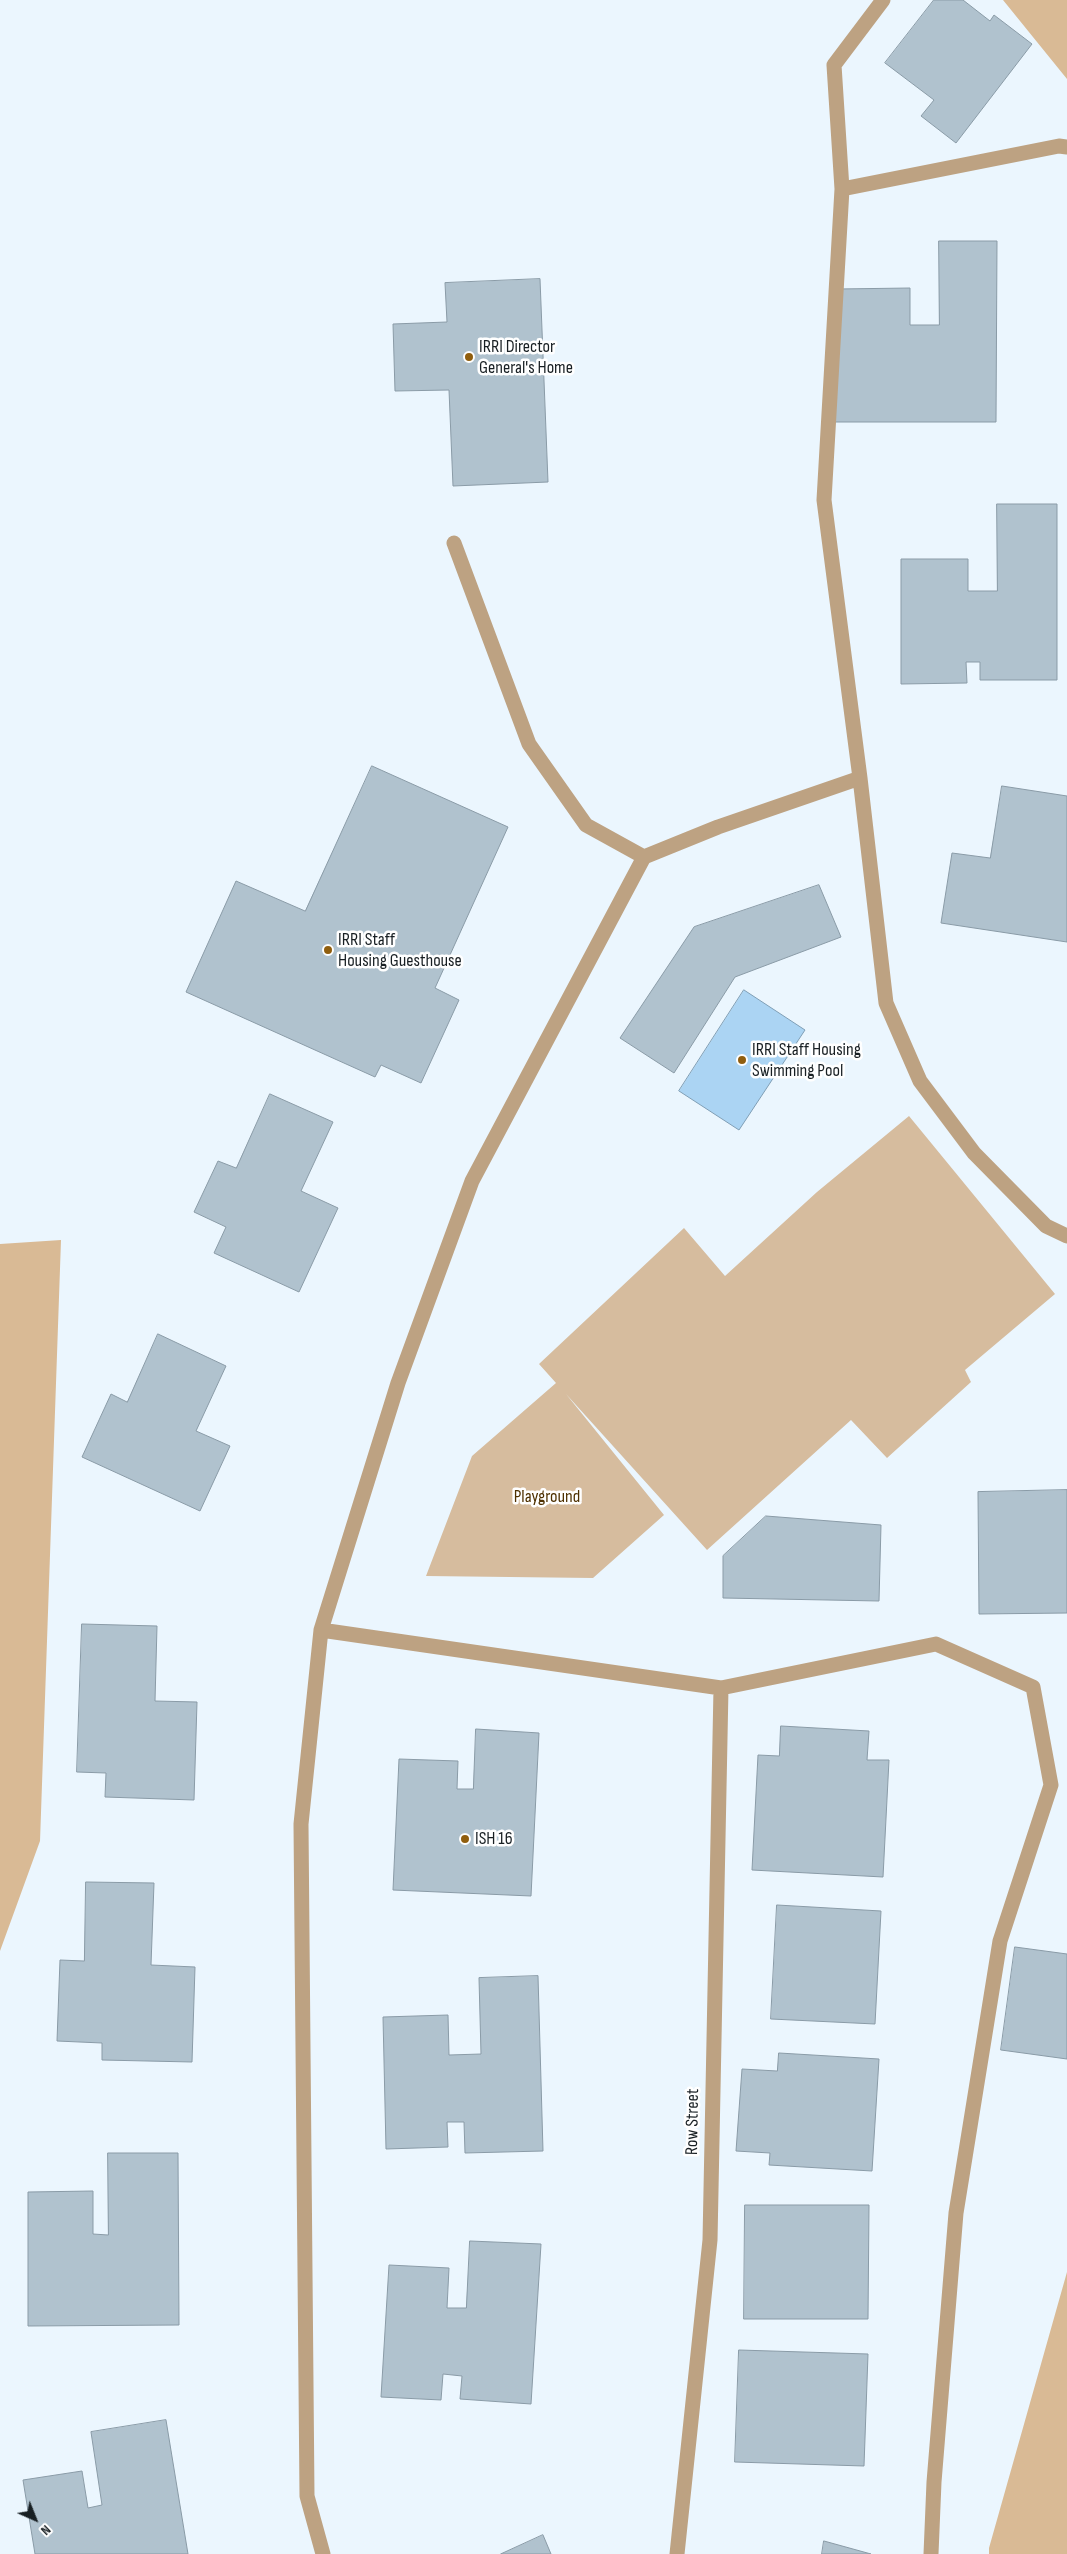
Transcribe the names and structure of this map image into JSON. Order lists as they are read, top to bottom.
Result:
{
  "streets": {
    "street": ["Row Street"]
  },
  "parks": ["Playground"],
  "places": [
    "IRRI Director General's Home",
    "IRRI Staff Housing Guesthouse",
    "IRRI Staff Housing Swimming Pool",
    "ISH 16"
  ],
  "north": "bottom right"
}
